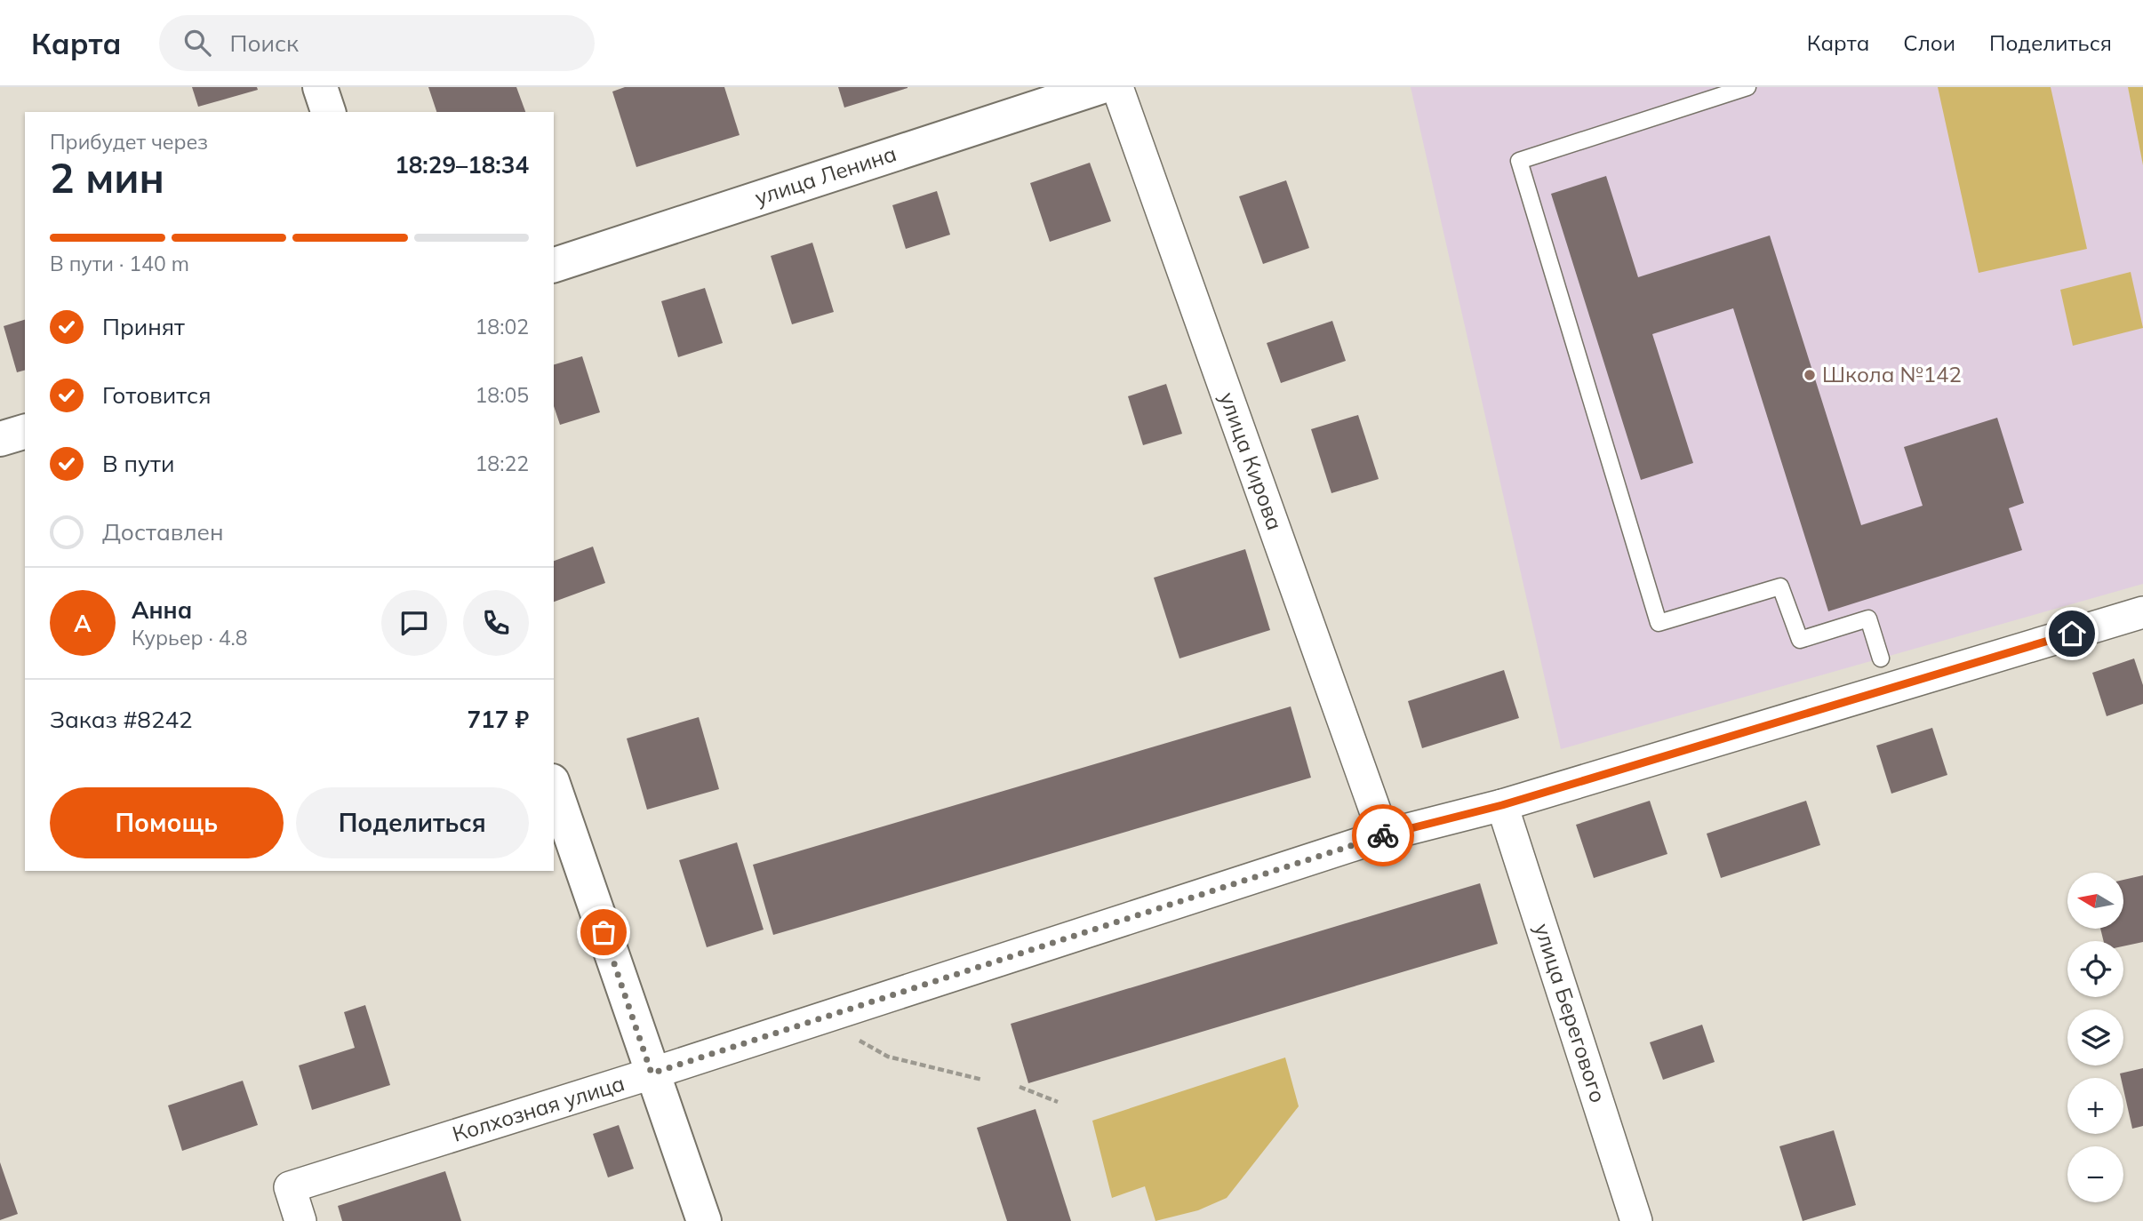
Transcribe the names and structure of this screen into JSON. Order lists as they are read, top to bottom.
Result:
{
  "streets": {
    "street": [
      "улица Ленина",
      "улица Кирова",
      "улица Берегового",
      "Колхозная улица"
    ]
  },
  "crossings": [
    ["улица Кирова", "Колхозная улица"],
    ["улица Берегового", "Колхозная улица"]
  ],
  "places": ["Школа №142"],
  "north": "left",
  "page": {
    "header": "Карта",
    "search": "Поиск",
    "nav": ["Карта", "Слои", "Поделиться"],
    "heading": ["2 мин", "Прибудет через", "18:29–18:34"],
    "panel": [
      "Анна",
      "Курьер · 4.8",
      "Заказ #8242",
      "717 ₽"
    ],
    "bar": "В пути · 140 m",
    "list": [
      ["Принят", "18:02"],
      ["Готовится", "18:05"],
      ["В пути", "18:22"],
      "Доставлен"
    ],
    "round": "А",
    "buttons": ["Помощь", "Поделиться"],
    "map_buttons": ["+", "−"]
  }
}
